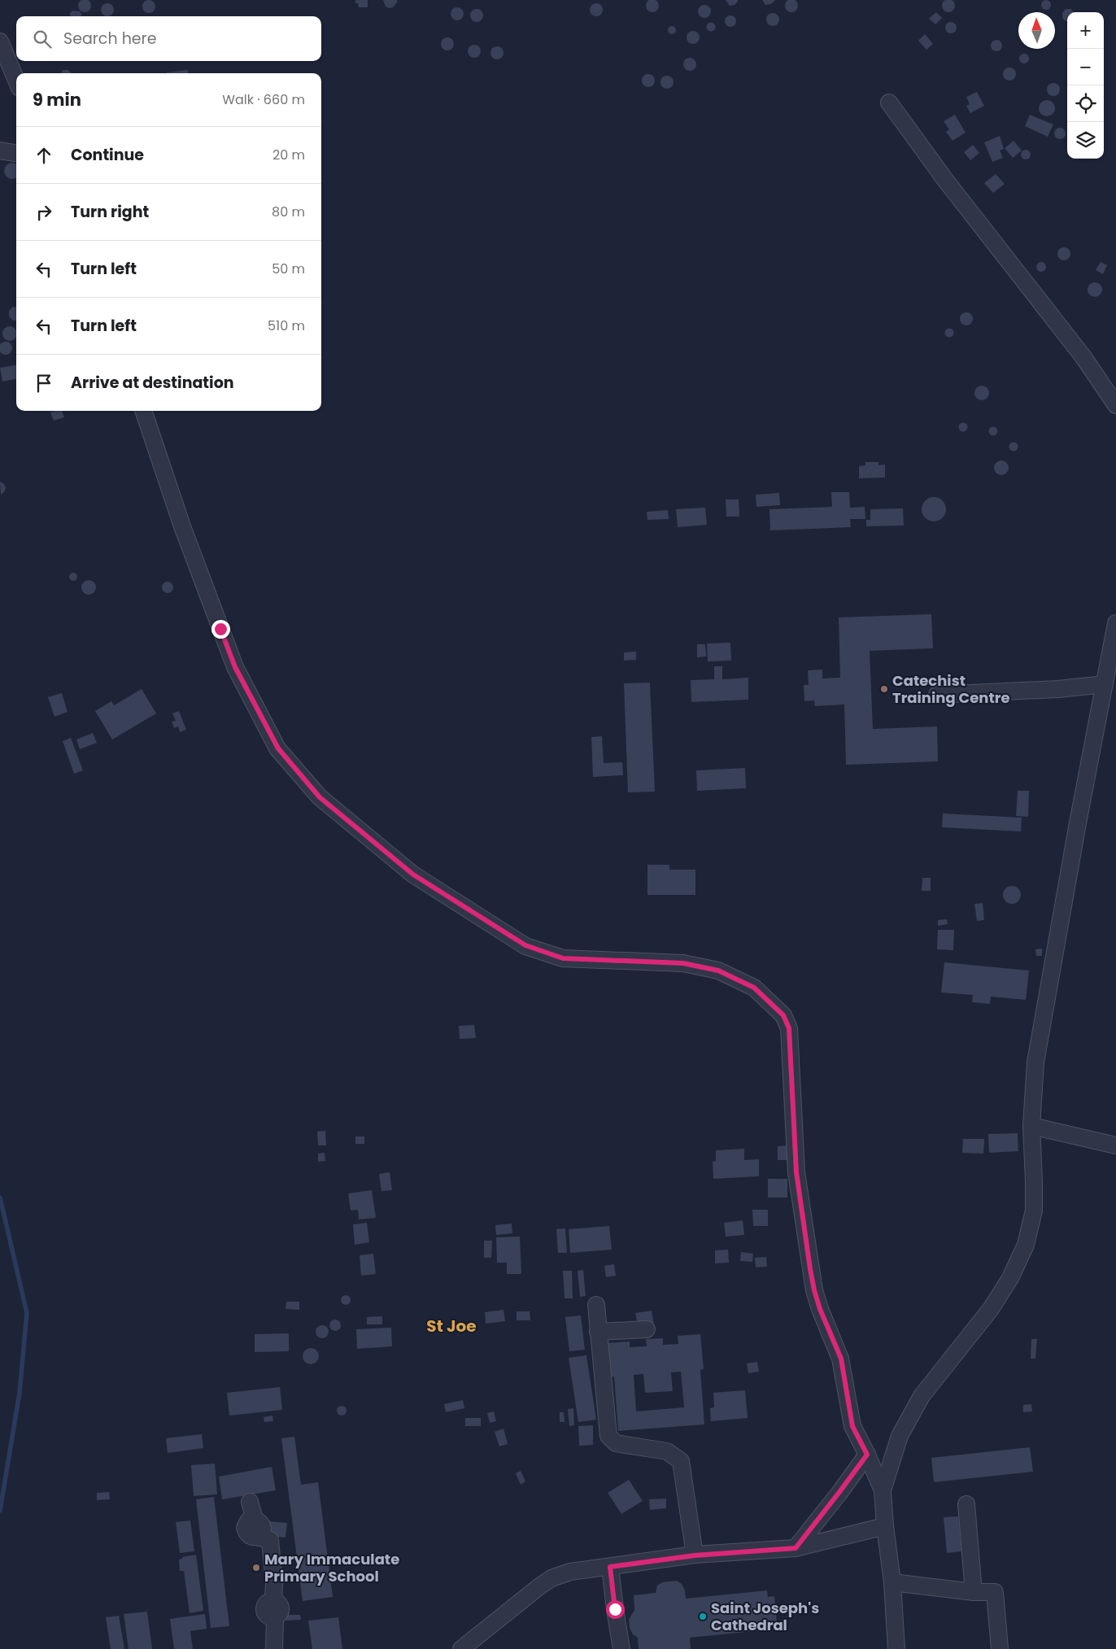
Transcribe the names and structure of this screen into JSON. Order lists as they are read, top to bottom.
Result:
{
  "districts": ["St Joe"],
  "places": ["Catechist Training Centre", "Mary Immaculate Primary School", "Saint Joseph's Cathedral"],
  "north": "top",
  "page": {
    "map_buttons": ["+", "−"],
    "search": "Search here",
    "heading": ["9 min", "Walk · 660 m"],
    "list": [
      ["Continue", "20 m"],
      ["Turn right", "80 m"],
      ["Turn left", "50 m"],
      ["Turn left", "510 m"],
      "Arrive at destination"
    ]
  }
}
